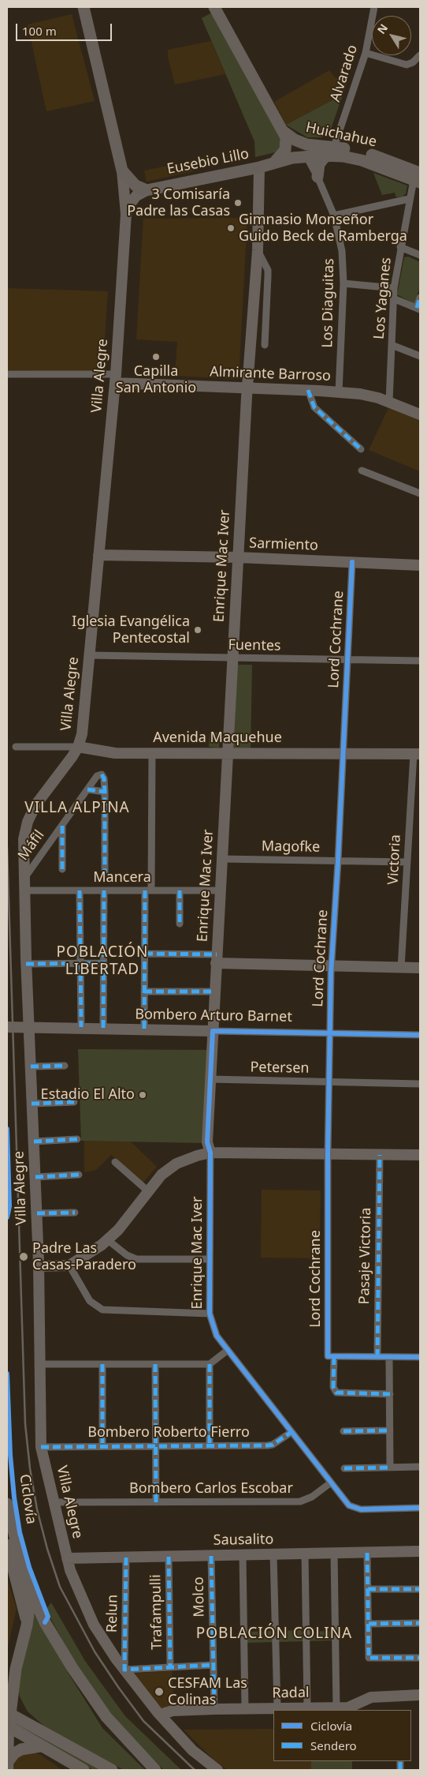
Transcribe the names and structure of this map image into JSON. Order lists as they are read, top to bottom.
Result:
{
  "streets": {
    "main road": [
      "Huichahue",
      "Eusebio Lillo",
      "Almirante Barroso",
      "Villa Alegre",
      "Sarmiento",
      "Enrique Mac Iver",
      "Avenida Maquehue",
      "Bombero Arturo Barnet",
      "Sausalito",
      "Radal"
    ],
    "street": [
      "Alvarado",
      "Los Yaganes",
      "Los Diaguitas",
      "Lord Cochrane",
      "Fuentes",
      "Máfil",
      "Magofke",
      "Victoria",
      "Mancera",
      "Petersen",
      "Pasaje Victoria",
      "Bombero Roberto Fierro",
      "Bombero Carlos Escobar",
      "Molco",
      "Trafampulli",
      "Relun"
    ],
    "cycle path": ["Ciclovía"]
  },
  "crossings": [
    ["Alvarado", "Huichahue"],
    ["Huichahue", "Eusebio Lillo"],
    ["Huichahue", "Los Yaganes"],
    ["Huichahue", "Los Diaguitas"],
    ["Eusebio Lillo", "Los Diaguitas"],
    ["Eusebio Lillo", "Villa Alegre"],
    ["Eusebio Lillo", "Enrique Mac Iver"],
    ["Los Yaganes", "Almirante Barroso"],
    ["Los Diaguitas", "Almirante Barroso"],
    ["Almirante Barroso", "Villa Alegre"],
    ["Almirante Barroso", "Enrique Mac Iver"],
    ["Villa Alegre", "Sarmiento"],
    ["Villa Alegre", "Fuentes"],
    ["Villa Alegre", "Avenida Maquehue"],
    ["Villa Alegre", "Máfil"],
    ["Villa Alegre", "Mancera"],
    ["Villa Alegre", "Bombero Arturo Barnet"],
    ["Villa Alegre", "Bombero Roberto Fierro"],
    ["Villa Alegre", "Bombero Carlos Escobar"],
    ["Villa Alegre", "Sausalito"],
    ["Villa Alegre", "Relun"],
    ["Villa Alegre", "Radal"],
    ["Sarmiento", "Enrique Mac Iver"],
    ["Sarmiento", "Lord Cochrane"],
    ["Enrique Mac Iver", "Fuentes"],
    ["Enrique Mac Iver", "Avenida Maquehue"],
    ["Enrique Mac Iver", "Magofke"],
    ["Enrique Mac Iver", "Mancera"],
    ["Enrique Mac Iver", "Bombero Arturo Barnet"],
    ["Enrique Mac Iver", "Petersen"],
    ["Enrique Mac Iver", "Bombero Roberto Fierro"],
    ["Enrique Mac Iver", "Bombero Carlos Escobar"],
    ["Lord Cochrane", "Fuentes"],
    ["Lord Cochrane", "Avenida Maquehue"],
    ["Lord Cochrane", "Magofke"],
    ["Lord Cochrane", "Bombero Arturo Barnet"],
    ["Lord Cochrane", "Petersen"],
    ["Avenida Maquehue", "Victoria"],
    ["Magofke", "Victoria"],
    ["Sausalito", "Molco"],
    ["Sausalito", "Trafampulli"],
    ["Sausalito", "Relun"],
    ["Molco", "Radal"]
  ],
  "districts": ["VILLA ALPINA", "POBLACIÓN LIBERTAD", "POBLACIÓN COLINA"],
  "places": [
    "3 Comisaría Padre las Casas",
    "Gimnasio Monseñor Guido Beck de Ramberga",
    "Capilla San Antonio",
    "Iglesia Evangélica Pentecostal",
    "Estadio El Alto",
    "Padre Las Casas-Paradero",
    "CESFAM Las Colinas"
  ],
  "legend": ["Ciclovía", "Sendero"],
  "scale_bar": "100 m",
  "north": "top left"
}
